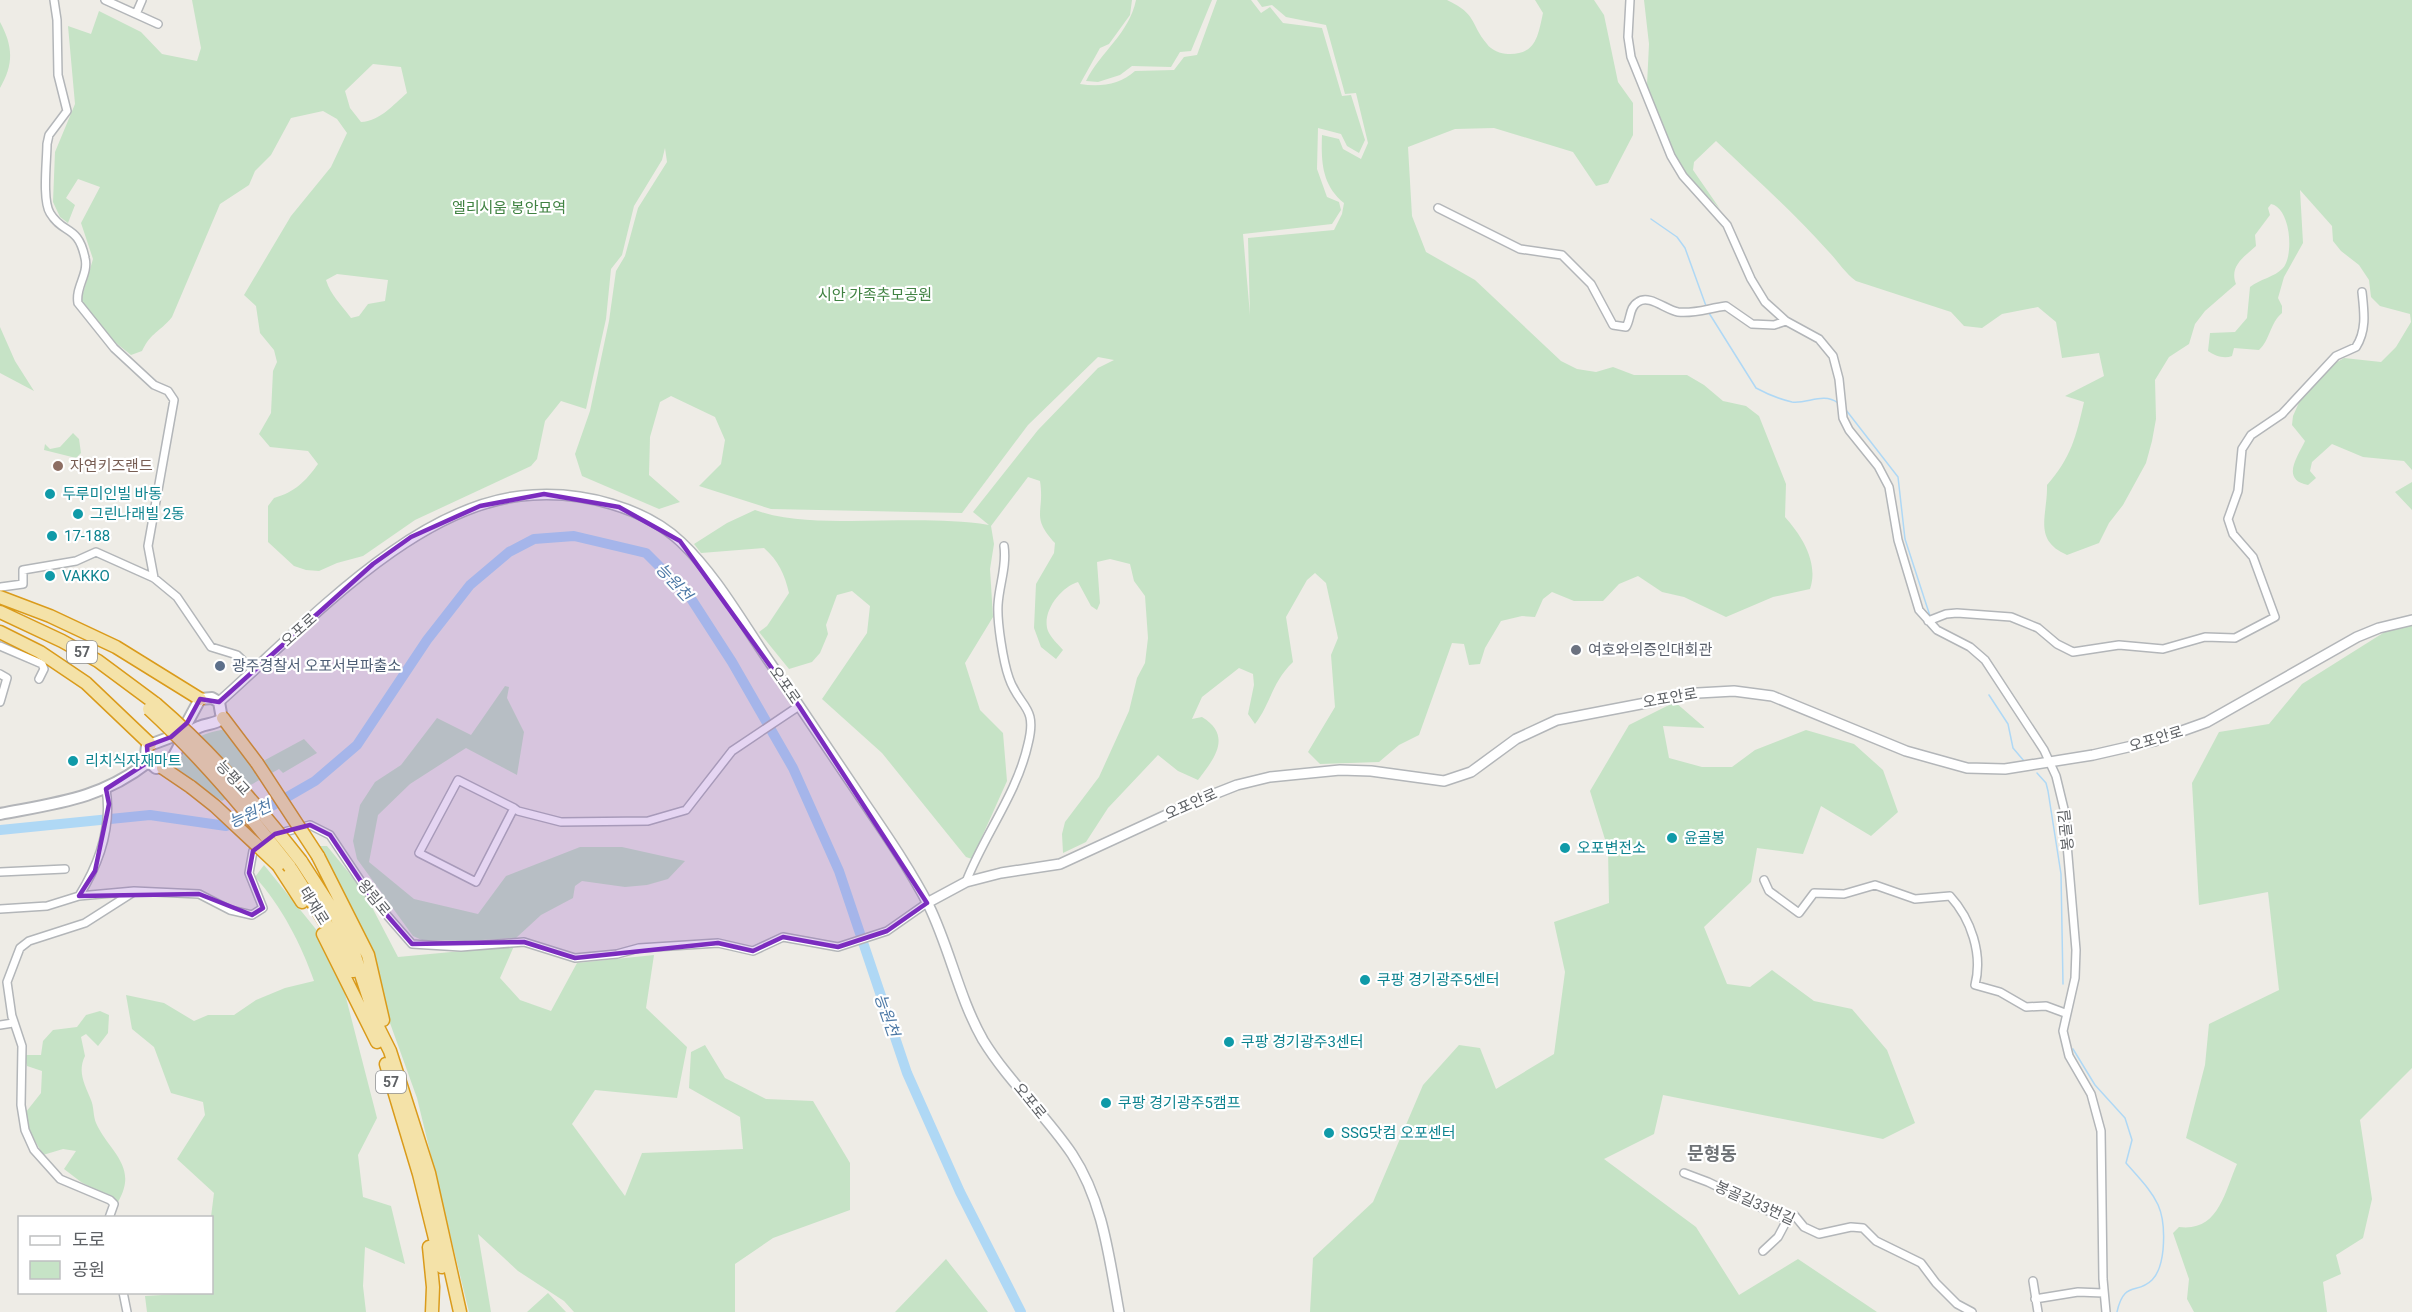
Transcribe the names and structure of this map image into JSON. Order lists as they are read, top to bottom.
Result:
{
  "streets": {
    "highway": ["57", "능평교", "태재로"],
    "street": [
      "오포로",
      "오포안로",
      "봉골길",
      "왕림로",
      "봉골길33번길"
    ]
  },
  "crossings": [
    ["오포로", "오포안로"],
    ["오포로", "왕림로"],
    ["57", "능평교"],
    ["오포안로", "봉골길"],
    ["오포안로", "왕림로"],
    ["능평교", "태재로"]
  ],
  "districts": ["문형동"],
  "water": ["능원천"],
  "parks": ["엘리시움 봉안묘역", "시안 가족추모공원"],
  "places": [
    "자연키즈랜드",
    "두루미인빌 바동",
    "그린나래빌 2동",
    "17-188",
    "VAKKO",
    "여호와의증인대회관",
    "광주경찰서 오포서부파출소",
    "리치식자재마트",
    "윤골봉",
    "오포변전소",
    "쿠팡 경기광주5센터",
    "쿠팡 경기광주3센터",
    "쿠팡 경기광주5캠프",
    "SSG닷컴 오포센터"
  ],
  "legend": ["도로", "공원"]
}
